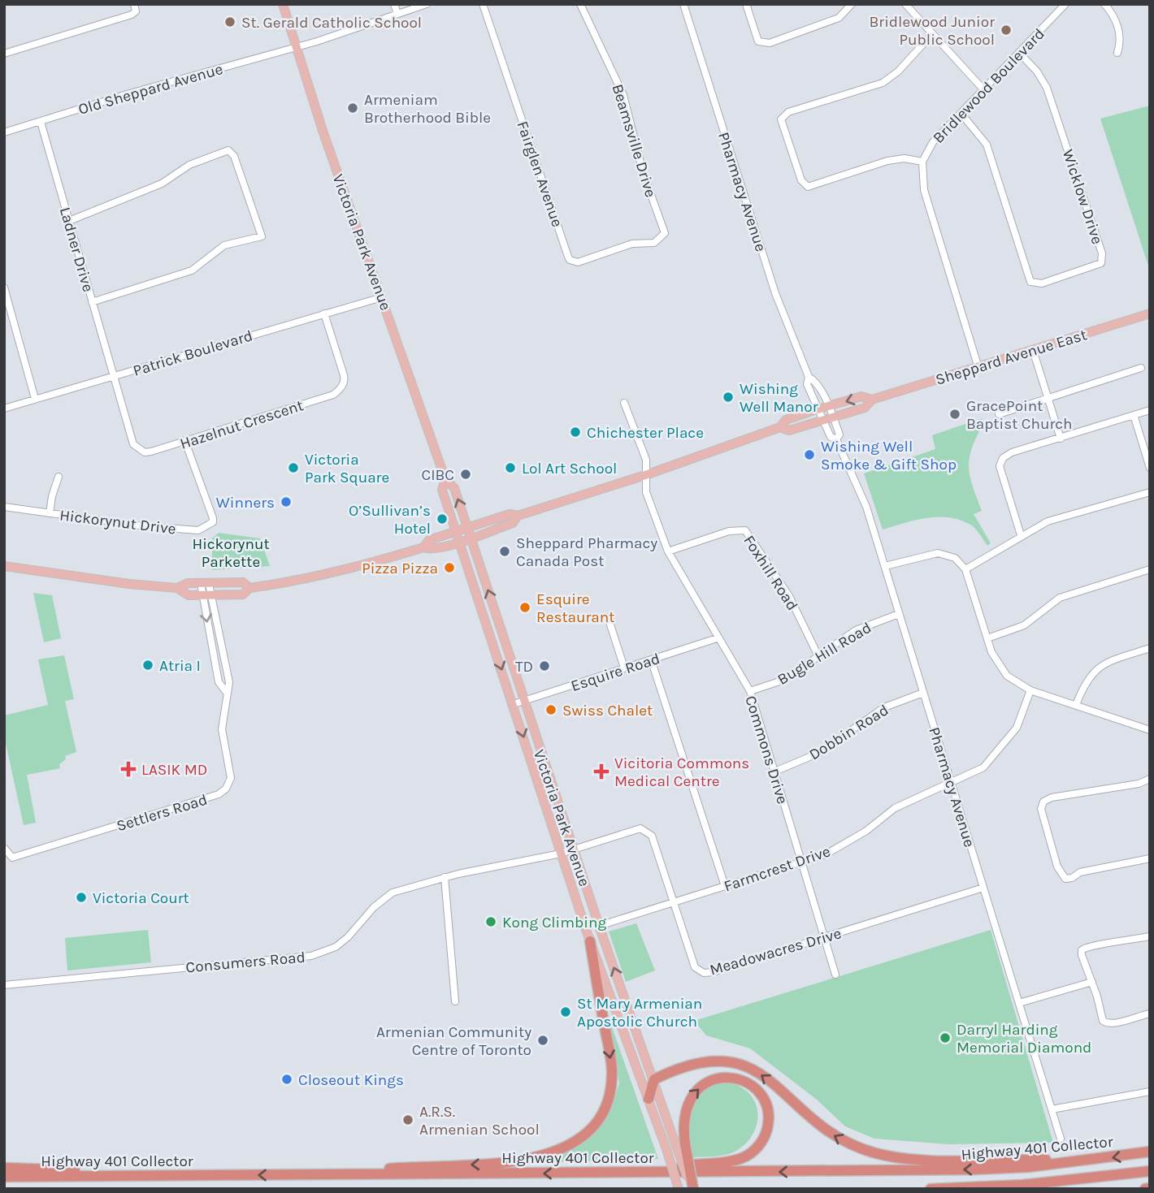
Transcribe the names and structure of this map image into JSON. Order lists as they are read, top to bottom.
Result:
{
  "streets": {
    "highway": ["Highway 401 Collector"],
    "main road": ["Victoria Park Avenue", "Sheppard Avenue East"],
    "street": [
      "Bridlewood Boulevard",
      "Old Sheppard Avenue",
      "Beamsville Drive",
      "Fairglen Avenue",
      "Pharmacy Avenue",
      "Wicklow Drive",
      "Ladner Drive",
      "Patrick Boulevard",
      "Hazelnut Crescent",
      "Hickorynut Drive",
      "Foxhill Road",
      "Bugle Hill Road",
      "Esquire Road",
      "Dobbin Road",
      "Commons Drive",
      "Settlers Road",
      "Farmcrest Drive",
      "Meadowacres Drive",
      "Consumers Road"
    ]
  },
  "crossings": [
    ["Bridlewood Boulevard", "Wicklow Drive"],
    ["Old Sheppard Avenue", "Victoria Park Avenue"],
    ["Old Sheppard Avenue", "Ladner Drive"],
    ["Beamsville Drive", "Fairglen Avenue"],
    ["Pharmacy Avenue", "Sheppard Avenue East"],
    ["Pharmacy Avenue", "Bugle Hill Road"],
    ["Pharmacy Avenue", "Dobbin Road"],
    ["Pharmacy Avenue", "Farmcrest Drive"],
    ["Pharmacy Avenue", "Meadowacres Drive"],
    ["Victoria Park Avenue", "Patrick Boulevard"],
    ["Victoria Park Avenue", "Sheppard Avenue East"],
    ["Victoria Park Avenue", "Esquire Road"],
    ["Victoria Park Avenue", "Farmcrest Drive"],
    ["Victoria Park Avenue", "Meadowacres Drive"],
    ["Victoria Park Avenue", "Consumers Road"],
    ["Ladner Drive", "Patrick Boulevard"],
    ["Ladner Drive", "Hazelnut Crescent"],
    ["Patrick Boulevard", "Hazelnut Crescent"],
    ["Sheppard Avenue East", "Commons Drive"],
    ["Sheppard Avenue East", "Settlers Road"],
    ["Hazelnut Crescent", "Hickorynut Drive"],
    ["Foxhill Road", "Bugle Hill Road"],
    ["Foxhill Road", "Commons Drive"],
    ["Bugle Hill Road", "Commons Drive"],
    ["Esquire Road", "Commons Drive"],
    ["Dobbin Road", "Commons Drive"],
    ["Commons Drive", "Farmcrest Drive"],
    ["Commons Drive", "Meadowacres Drive"],
    ["Farmcrest Drive", "Meadowacres Drive"],
    ["Meadowacres Drive", "Consumers Road"]
  ],
  "parks": ["Hickorynut Parkette"],
  "places": {
    "other": [
      "St. Gerald Catholic School",
      "Bridlewood Junior Public School",
      "Armeniam Brotherhood Bible",
      "Wishing Well Manor",
      "GracePoint Baptist Church",
      "Chichester Place",
      "Wishing Well Smoke & Gift Shop",
      "Victoria Park Square",
      "Lol Art School",
      "CIBC",
      "Winners",
      "O’Sullivan’s Hotel",
      "Sheppard Pharmacy Canada Post",
      "Pizza Pizza",
      "Esquire Restaurant",
      "Atria I",
      "TD",
      "Swiss Chalet",
      "Victoria Court",
      "Kong Climbing",
      "St Mary Armenian Apostolic Church",
      "Darryl Harding Memorial Diamond",
      "Armenian Community Centre of Toronto",
      "Closeout Kings",
      "A.R.S. Armenian School"
    ],
    "health": ["LASIK MD", "Vicitoria Commons Medical Centre"]
  }
}
